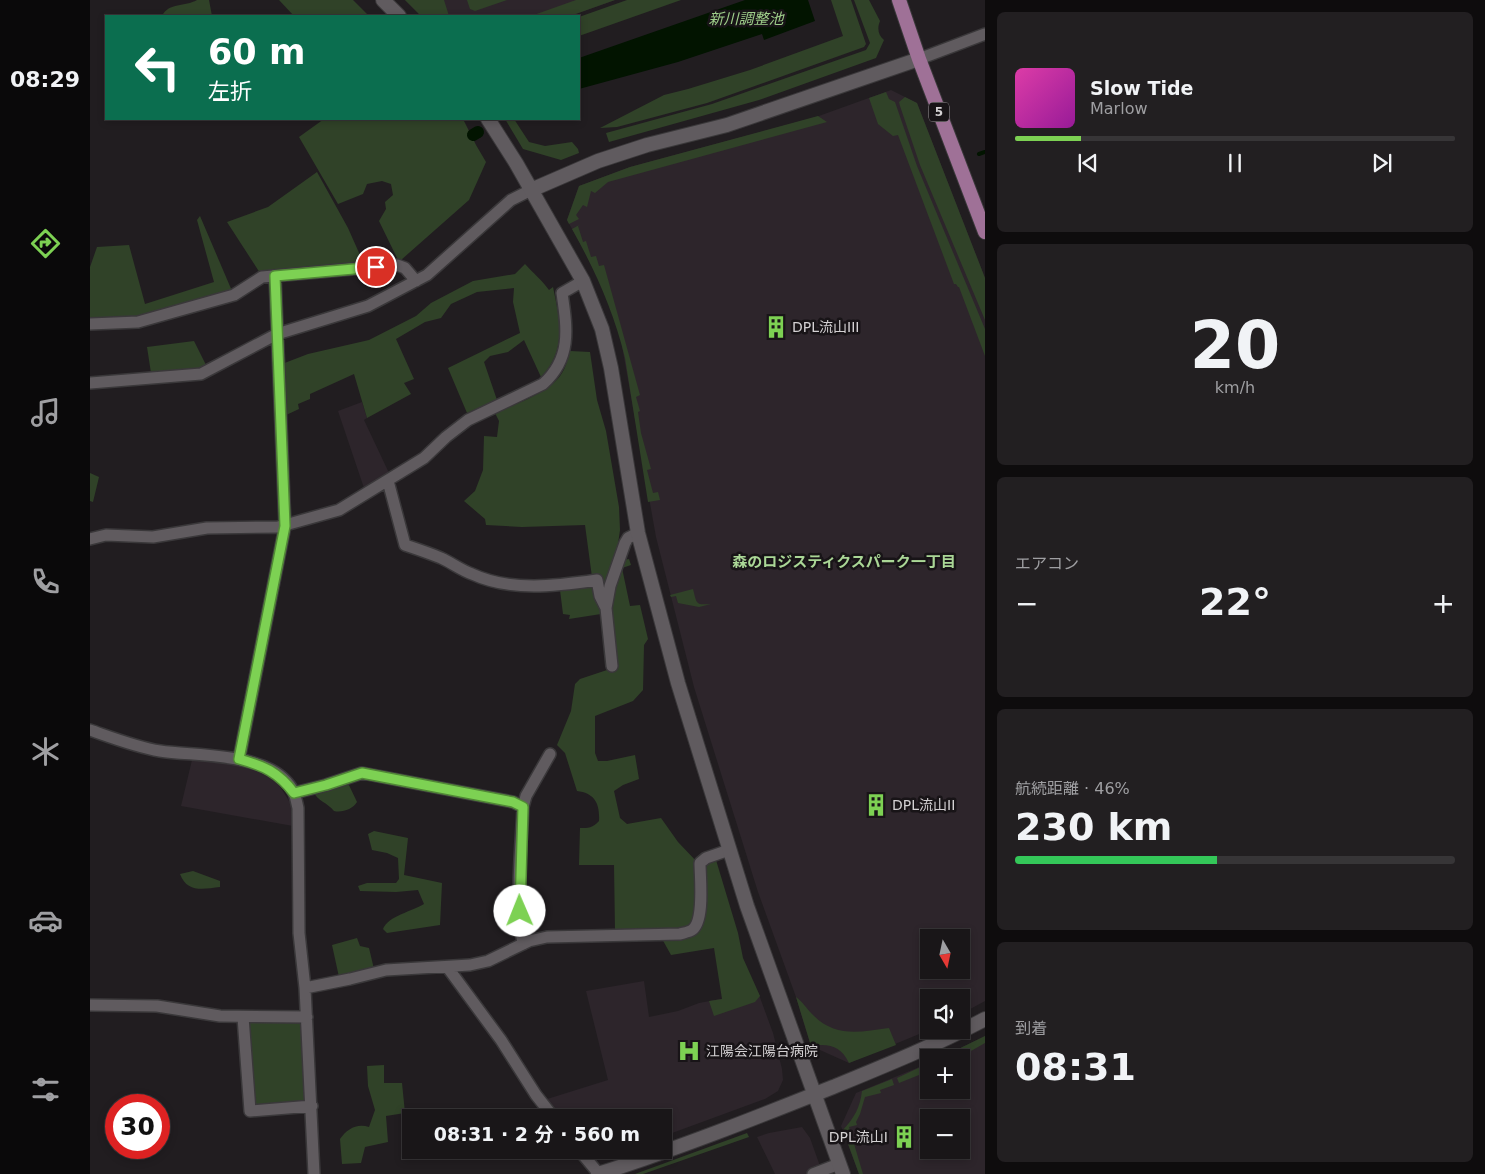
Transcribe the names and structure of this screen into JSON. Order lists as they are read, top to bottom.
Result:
{
  "streets": {
    "main road": ["5"]
  },
  "districts": ["森のロジスティクスパーク一丁目"],
  "water": ["新川調整池"],
  "places": {
    "building": ["DPL流山III", "DPL流山II", "DPL流山I"],
    "hospital": ["江陽会江陽台病院"]
  },
  "north": "bottom",
  "page": {
    "tabs": "08:29",
    "turn": ["60 m", "左折"],
    "song": ["Slow Tide", "Marlow"],
    "tile": [
      ["20", "km/h"],
      "エアコン",
      ["航続距離 · 46%", "230 km"],
      ["到着", "08:31"]
    ],
    "heat": ["−", "22°", "+"],
    "map_buttons": ["+", "−"],
    "limit": "30",
    "trip": "08:31 · 2 分 · 560 m"
  }
}
